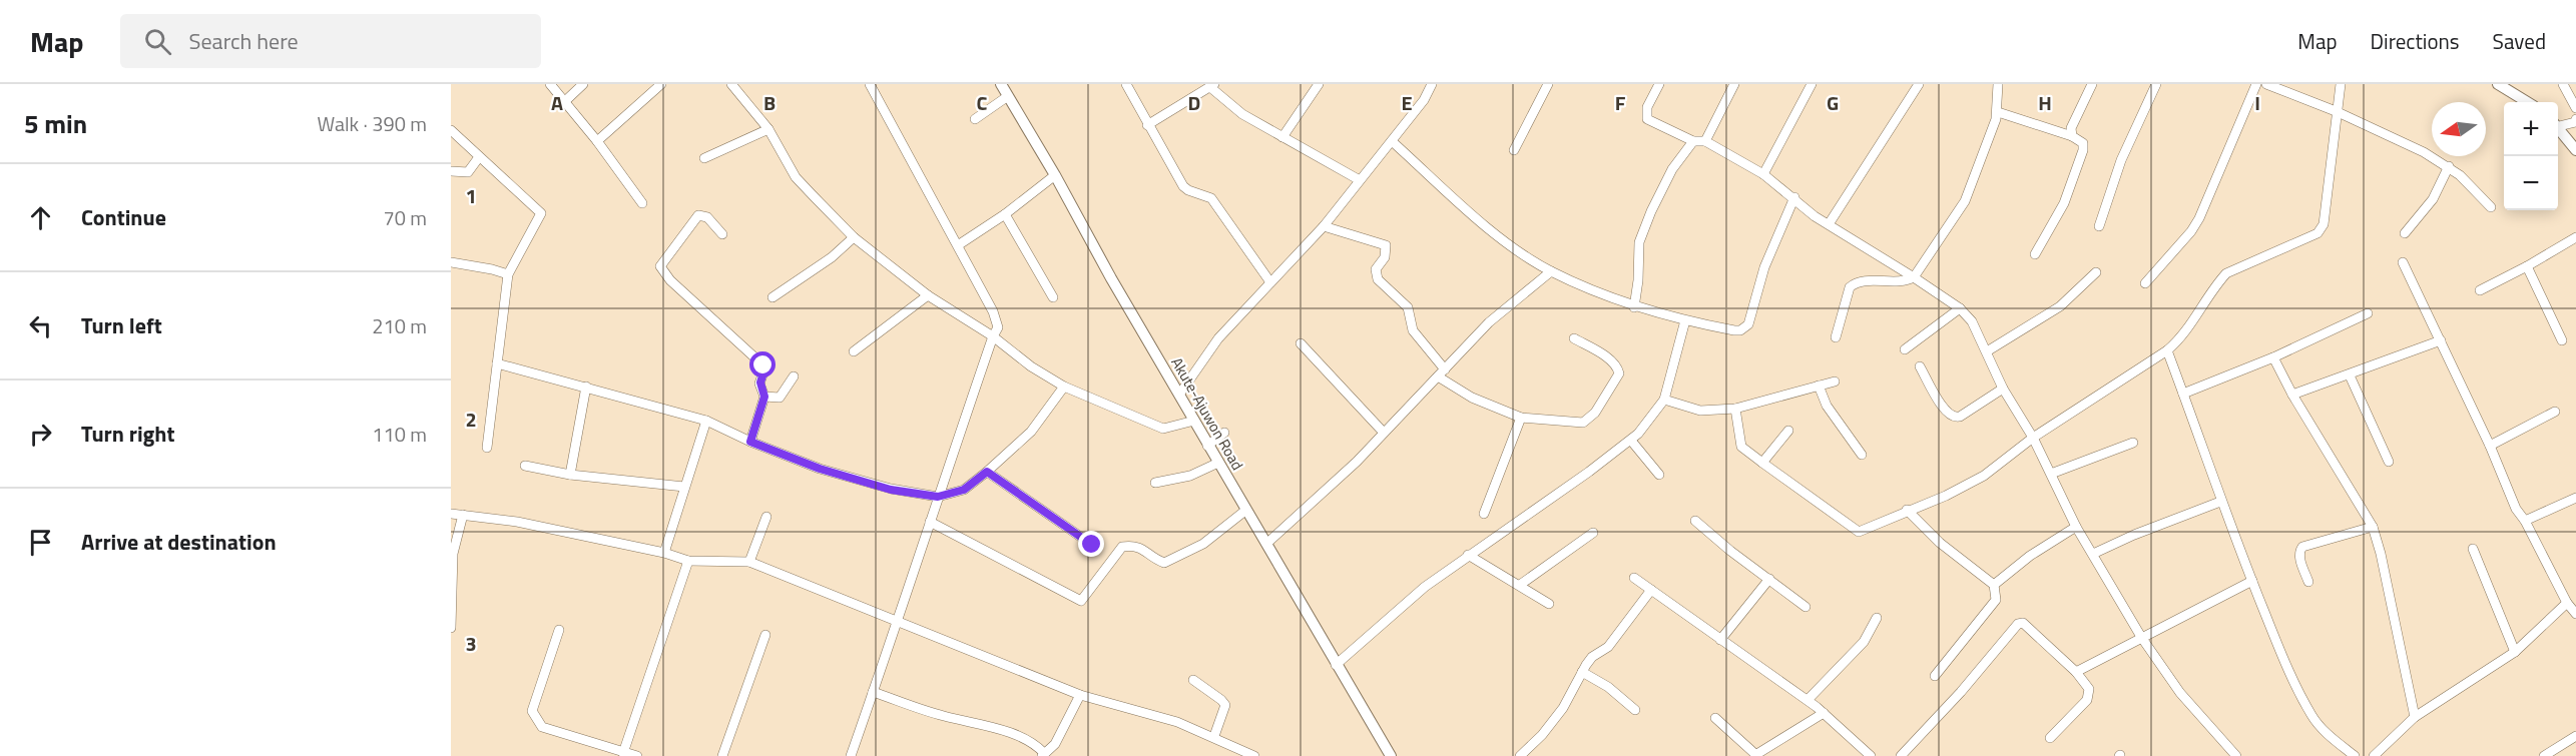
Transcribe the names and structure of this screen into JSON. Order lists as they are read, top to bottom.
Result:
{
  "streets": {
    "main road": ["Akute-Ajuwon Road"]
  },
  "north": "left",
  "page": {
    "header": "Map",
    "search": "Search here",
    "nav": ["Map", "Directions", "Saved"],
    "heading": ["5 min", "Walk · 390 m"],
    "map_buttons": ["+", "−"],
    "list": [
      ["Continue", "70 m"],
      ["Turn left", "210 m"],
      ["Turn right", "110 m"],
      "Arrive at destination"
    ]
  },
  "grid": {
    "columns": [
      "A",
      "B",
      "C",
      "D",
      "E",
      "F",
      "G",
      "H",
      "I"
    ],
    "rows": ["1", "2", "3"]
  }
}
